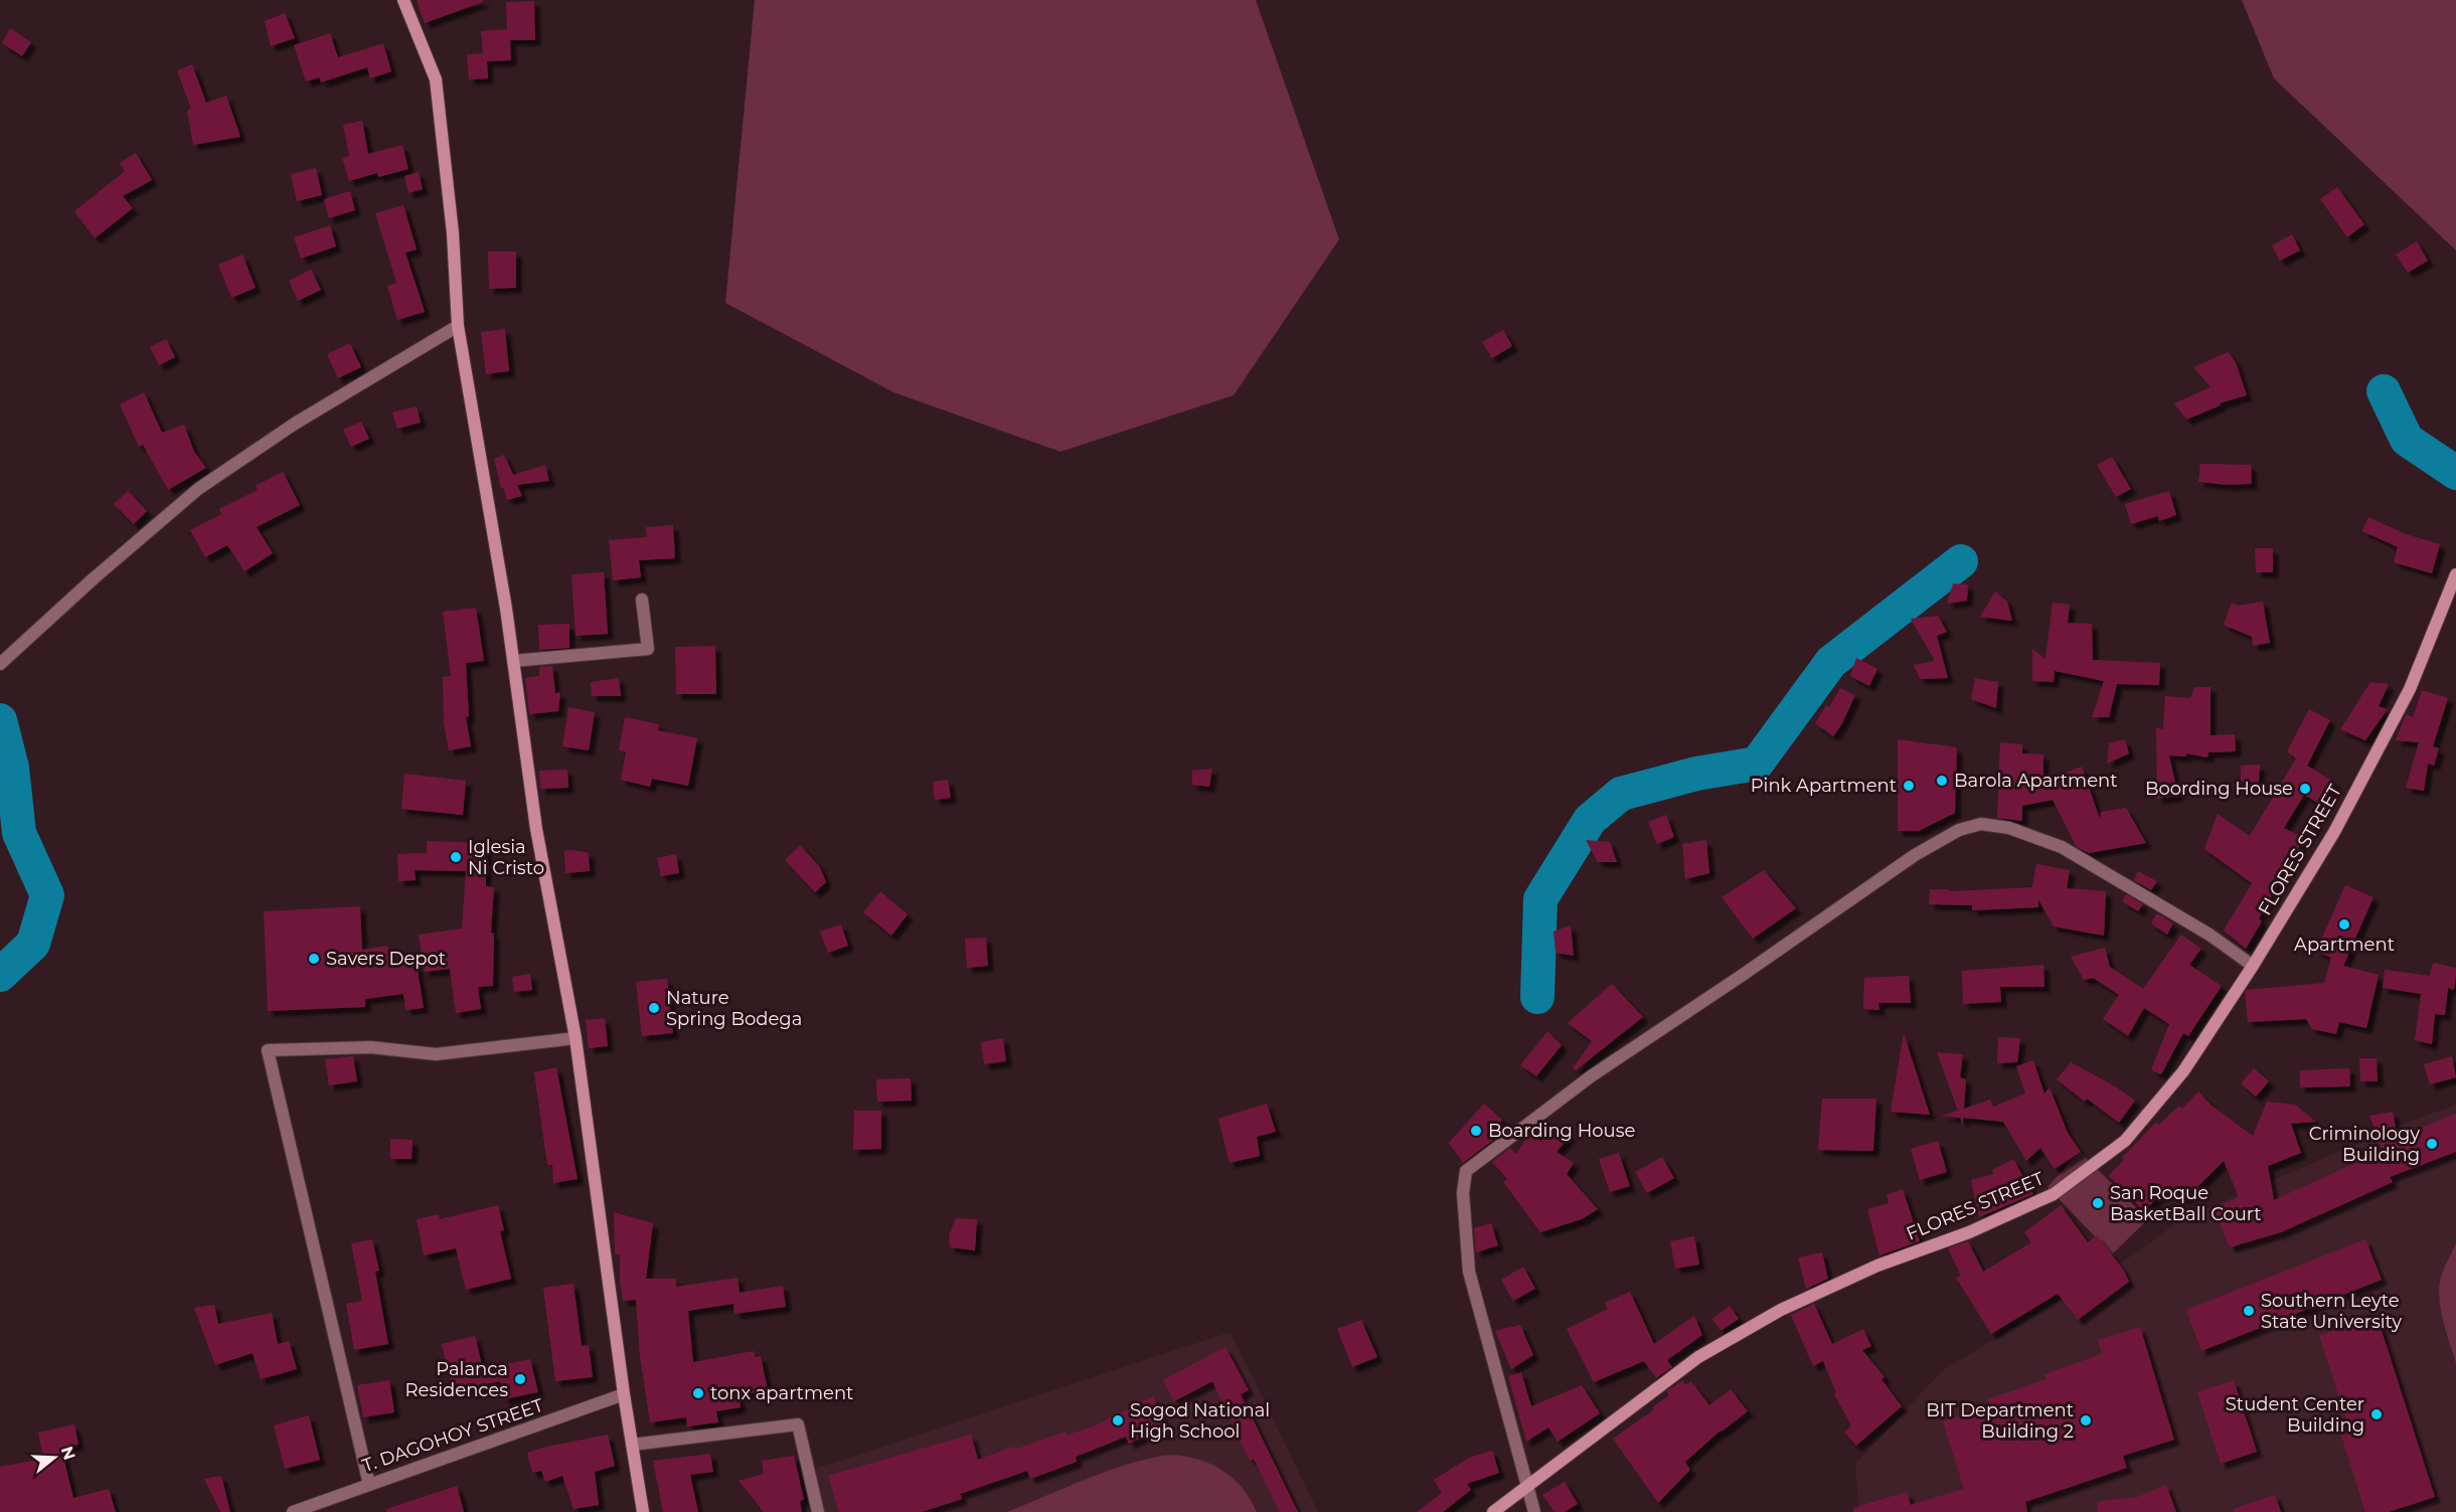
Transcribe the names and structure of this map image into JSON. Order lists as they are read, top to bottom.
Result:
{
  "streets": {
    "street": ["FLORES STREET", "T. DAGOHOY STREET"]
  },
  "places": [
    "Barola Apartment",
    "Pink Apartment",
    "Boording House",
    "Iglesia Ni Cristo",
    "Apartment",
    "Savers Depot",
    "Nature Spring Bodega",
    "Boarding House",
    "Criminology Building",
    "San Roque BasketBall Court",
    "Southern Leyte State University",
    "Palanca Residences",
    "tonx apartment",
    "Student Center Building",
    "Sogod National High School",
    "BIT Department Building 2"
  ],
  "north": "right"
}
